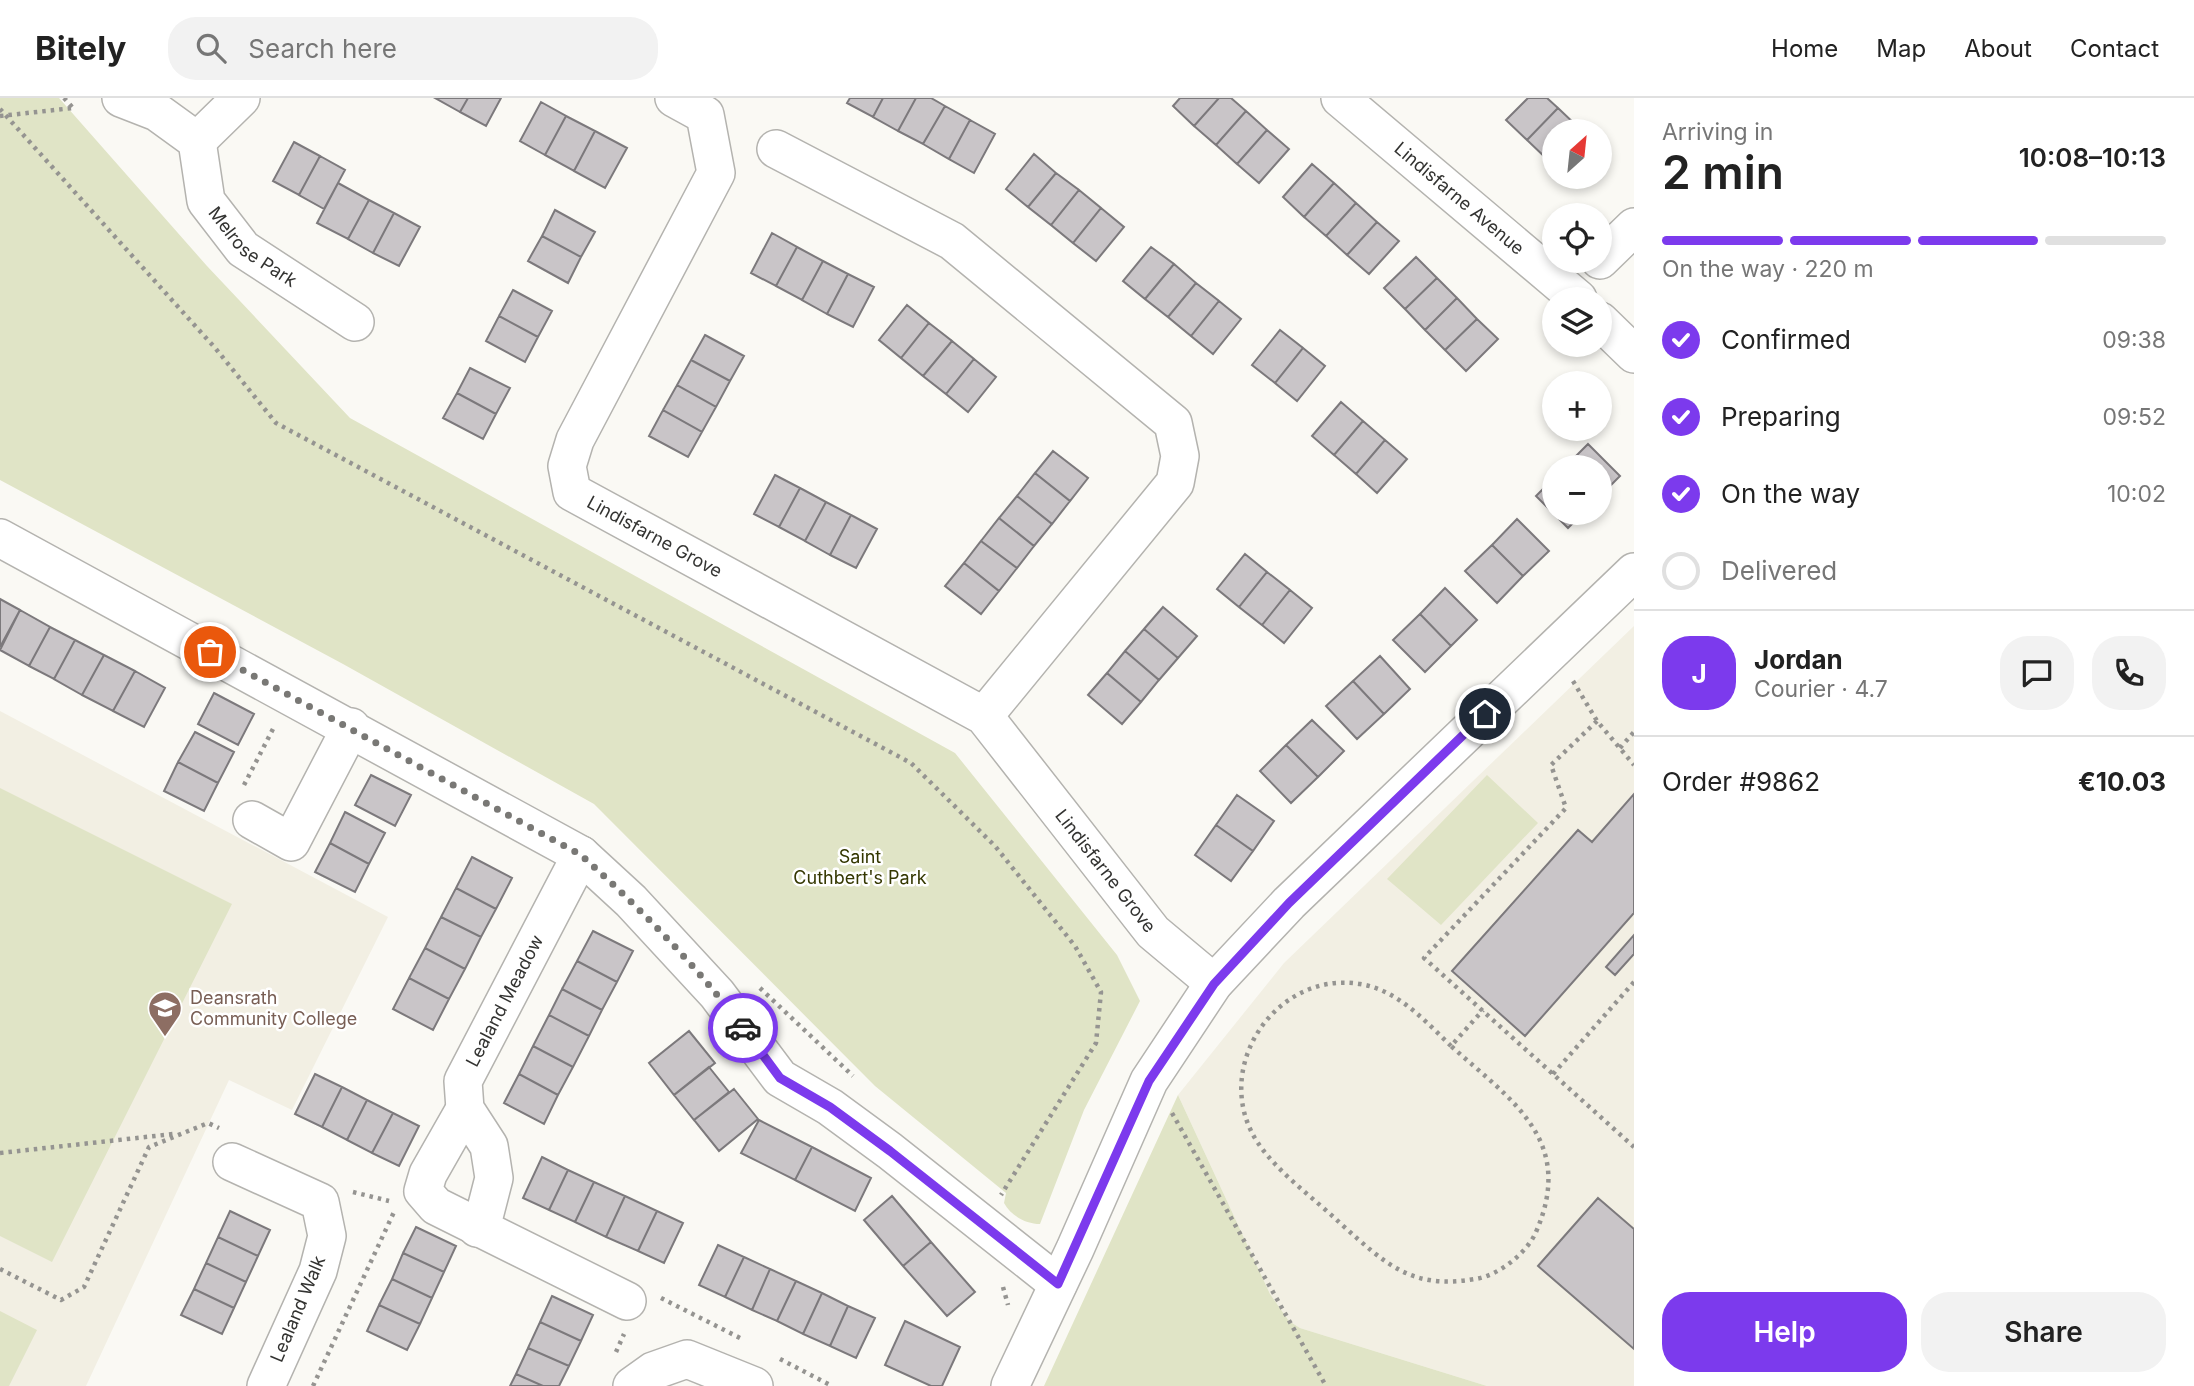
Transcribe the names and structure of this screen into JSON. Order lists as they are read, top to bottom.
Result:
{
  "streets": {
    "street": [
      "Lindisfarne Avenue",
      "Melrose Park",
      "Lindisfarne Grove",
      "Lealand Meadow",
      "Lealand Walk"
    ]
  },
  "parks": ["Saint Cuthbert's Park"],
  "places": {
    "school or university": ["Deansrath Community College"]
  },
  "north": "top right",
  "page": {
    "header": "Bitely",
    "search": "Search here",
    "nav": [
      "Home",
      "Map",
      "About",
      "Contact"
    ],
    "heading": ["2 min", "Arriving in", "10:08–10:13"],
    "panel": [
      "Jordan",
      "Courier · 4.7",
      "Order #9862",
      "€10.03"
    ],
    "map_buttons": ["+", "−"],
    "bar": "On the way · 220 m",
    "list": [
      ["Confirmed", "09:38"],
      ["Preparing", "09:52"],
      ["On the way", "10:02"],
      "Delivered"
    ],
    "round": "J",
    "buttons": ["Help", "Share"]
  }
}
